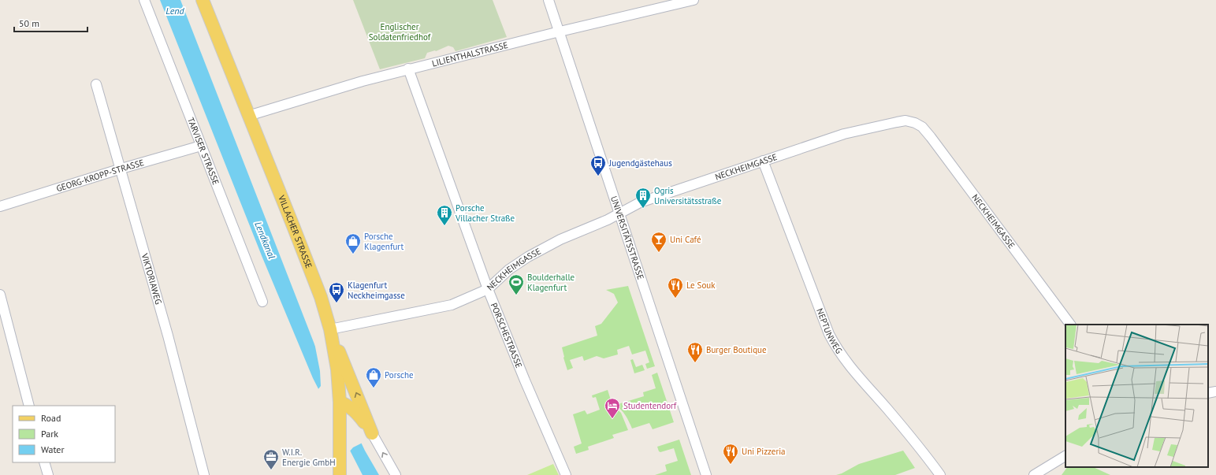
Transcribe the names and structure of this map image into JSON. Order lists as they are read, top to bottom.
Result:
{
  "streets": {
    "main road": ["VILLACHER STRASSE"],
    "street": [
      "LILIENTHALSTRASSE",
      "TARVISER STRASSE",
      "NECKHEIMGASSE",
      "GEORG-KROPP-STRASSE",
      "UNIVERSITÄTSSTRASSE",
      "VIKTORIAWEG",
      "NEPTUNWEG",
      "PORSCHESTRASSE"
    ]
  },
  "crossings": [
    ["LILIENTHALSTRASSE", "VILLACHER STRASSE"],
    ["LILIENTHALSTRASSE", "UNIVERSITÄTSSTRASSE"],
    ["LILIENTHALSTRASSE", "PORSCHESTRASSE"],
    ["TARVISER STRASSE", "GEORG-KROPP-STRASSE"],
    ["NECKHEIMGASSE", "VILLACHER STRASSE"],
    ["NECKHEIMGASSE", "UNIVERSITÄTSSTRASSE"],
    ["NECKHEIMGASSE", "NEPTUNWEG"],
    ["NECKHEIMGASSE", "PORSCHESTRASSE"],
    ["GEORG-KROPP-STRASSE", "VIKTORIAWEG"]
  ],
  "water": ["Lend", "Lendkanal"],
  "parks": ["Englischer Soldatenfriedhof"],
  "places": {
    "bus stop": ["Jugendgästehaus", "Klagenfurt Neckheimgasse"],
    "building": ["Ogris Universitätsstraße", "Porsche Villacher Straße"],
    "bar": ["Uni Café"],
    "shop": ["Porsche Klagenfurt", "Porsche"],
    "sports": ["Boulderhalle Klagenfurt"],
    "restaurant": ["Le Souk", "Burger Boutique", "Uni Pizzeria"],
    "hotel": ["Studentendorf"],
    "office": ["W.I.R. Energie GmbH"]
  },
  "legend": ["Road", "Park", "Water"],
  "scale_bar": "50 m"
}
